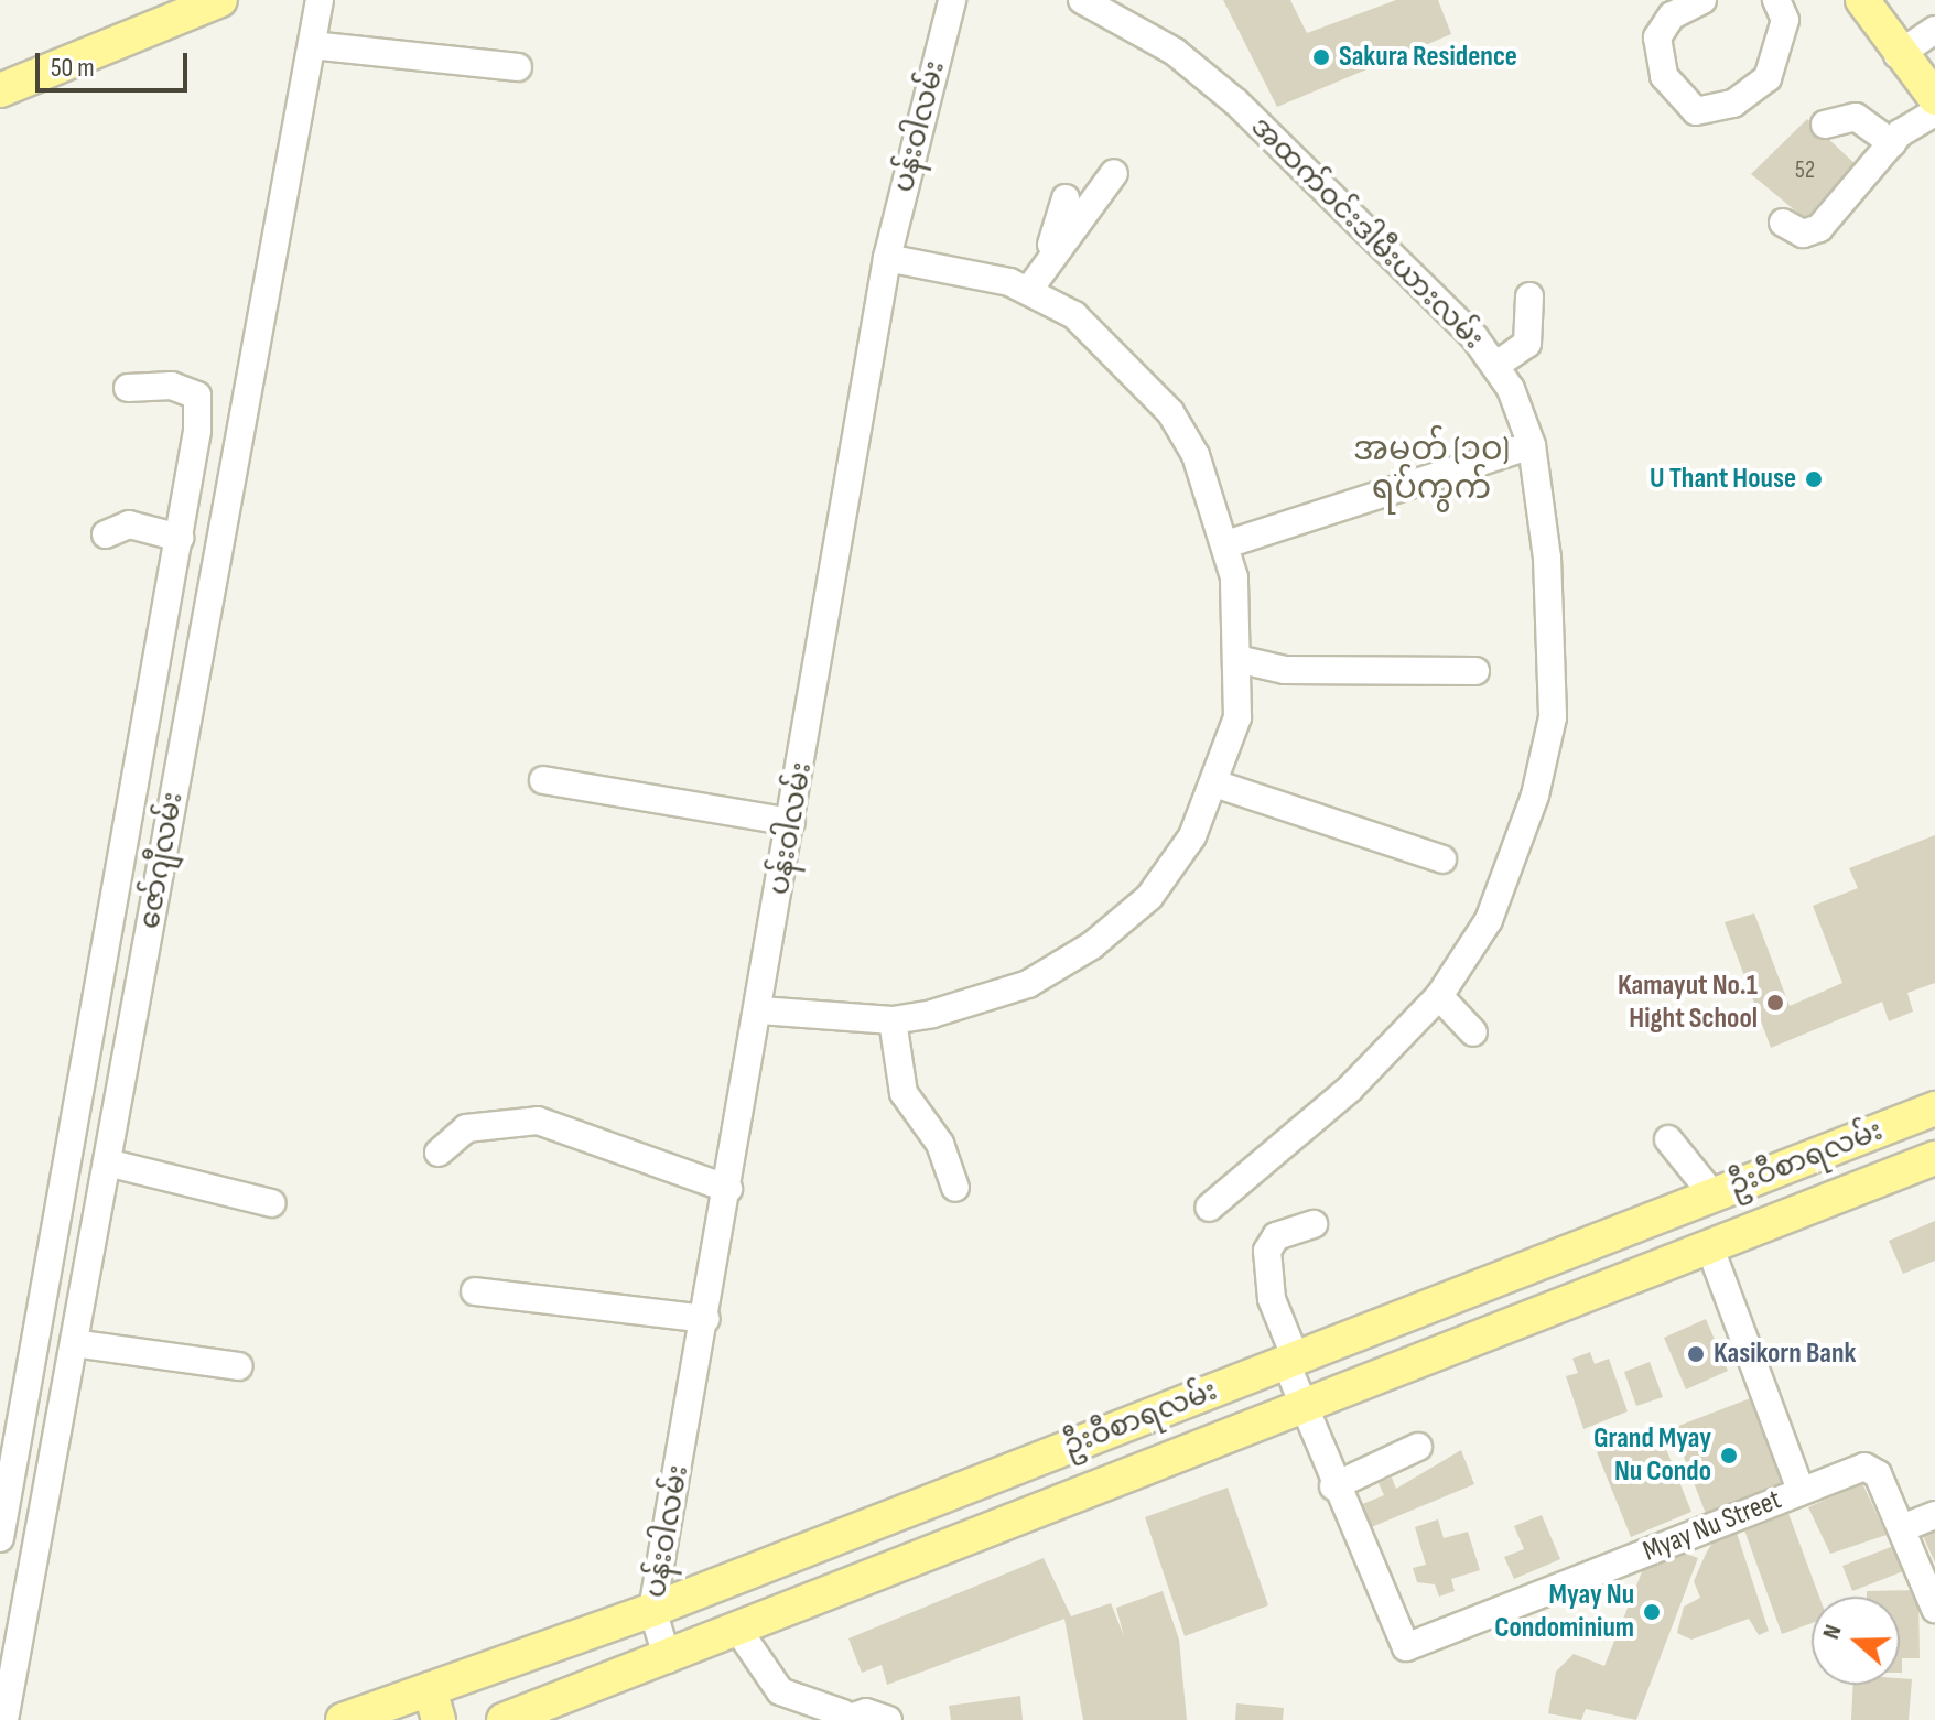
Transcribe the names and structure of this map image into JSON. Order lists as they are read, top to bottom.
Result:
{
  "streets": {
    "main road": ["ဦးဝီစာရလမ်း"],
    "street": [
      "ပန်းဝါလမ်း",
      "အထက်ဝင်းဒါမီးယားလမ်း",
      "ဇော်ဂျီလမ်း",
      "Myay Nu Street"
    ]
  },
  "crossings": [
    ["ပန်းဝါလမ်း", "ဦးဝီစာရလမ်း"],
    ["ဦးဝီစာရလမ်း", "Myay Nu Street"]
  ],
  "districts": ["အမှတ် (၁၀) ရပ်ကွက်"],
  "places": [
    "Sakura Residence",
    "U Thant House",
    "Kamayut No.1 Hight School",
    "Kasikorn Bank",
    "Grand Myay Nu Condo",
    "Myay Nu Condominium"
  ],
  "house_numbers": ["52"],
  "scale_bar": "50 m",
  "north": "left"
}
